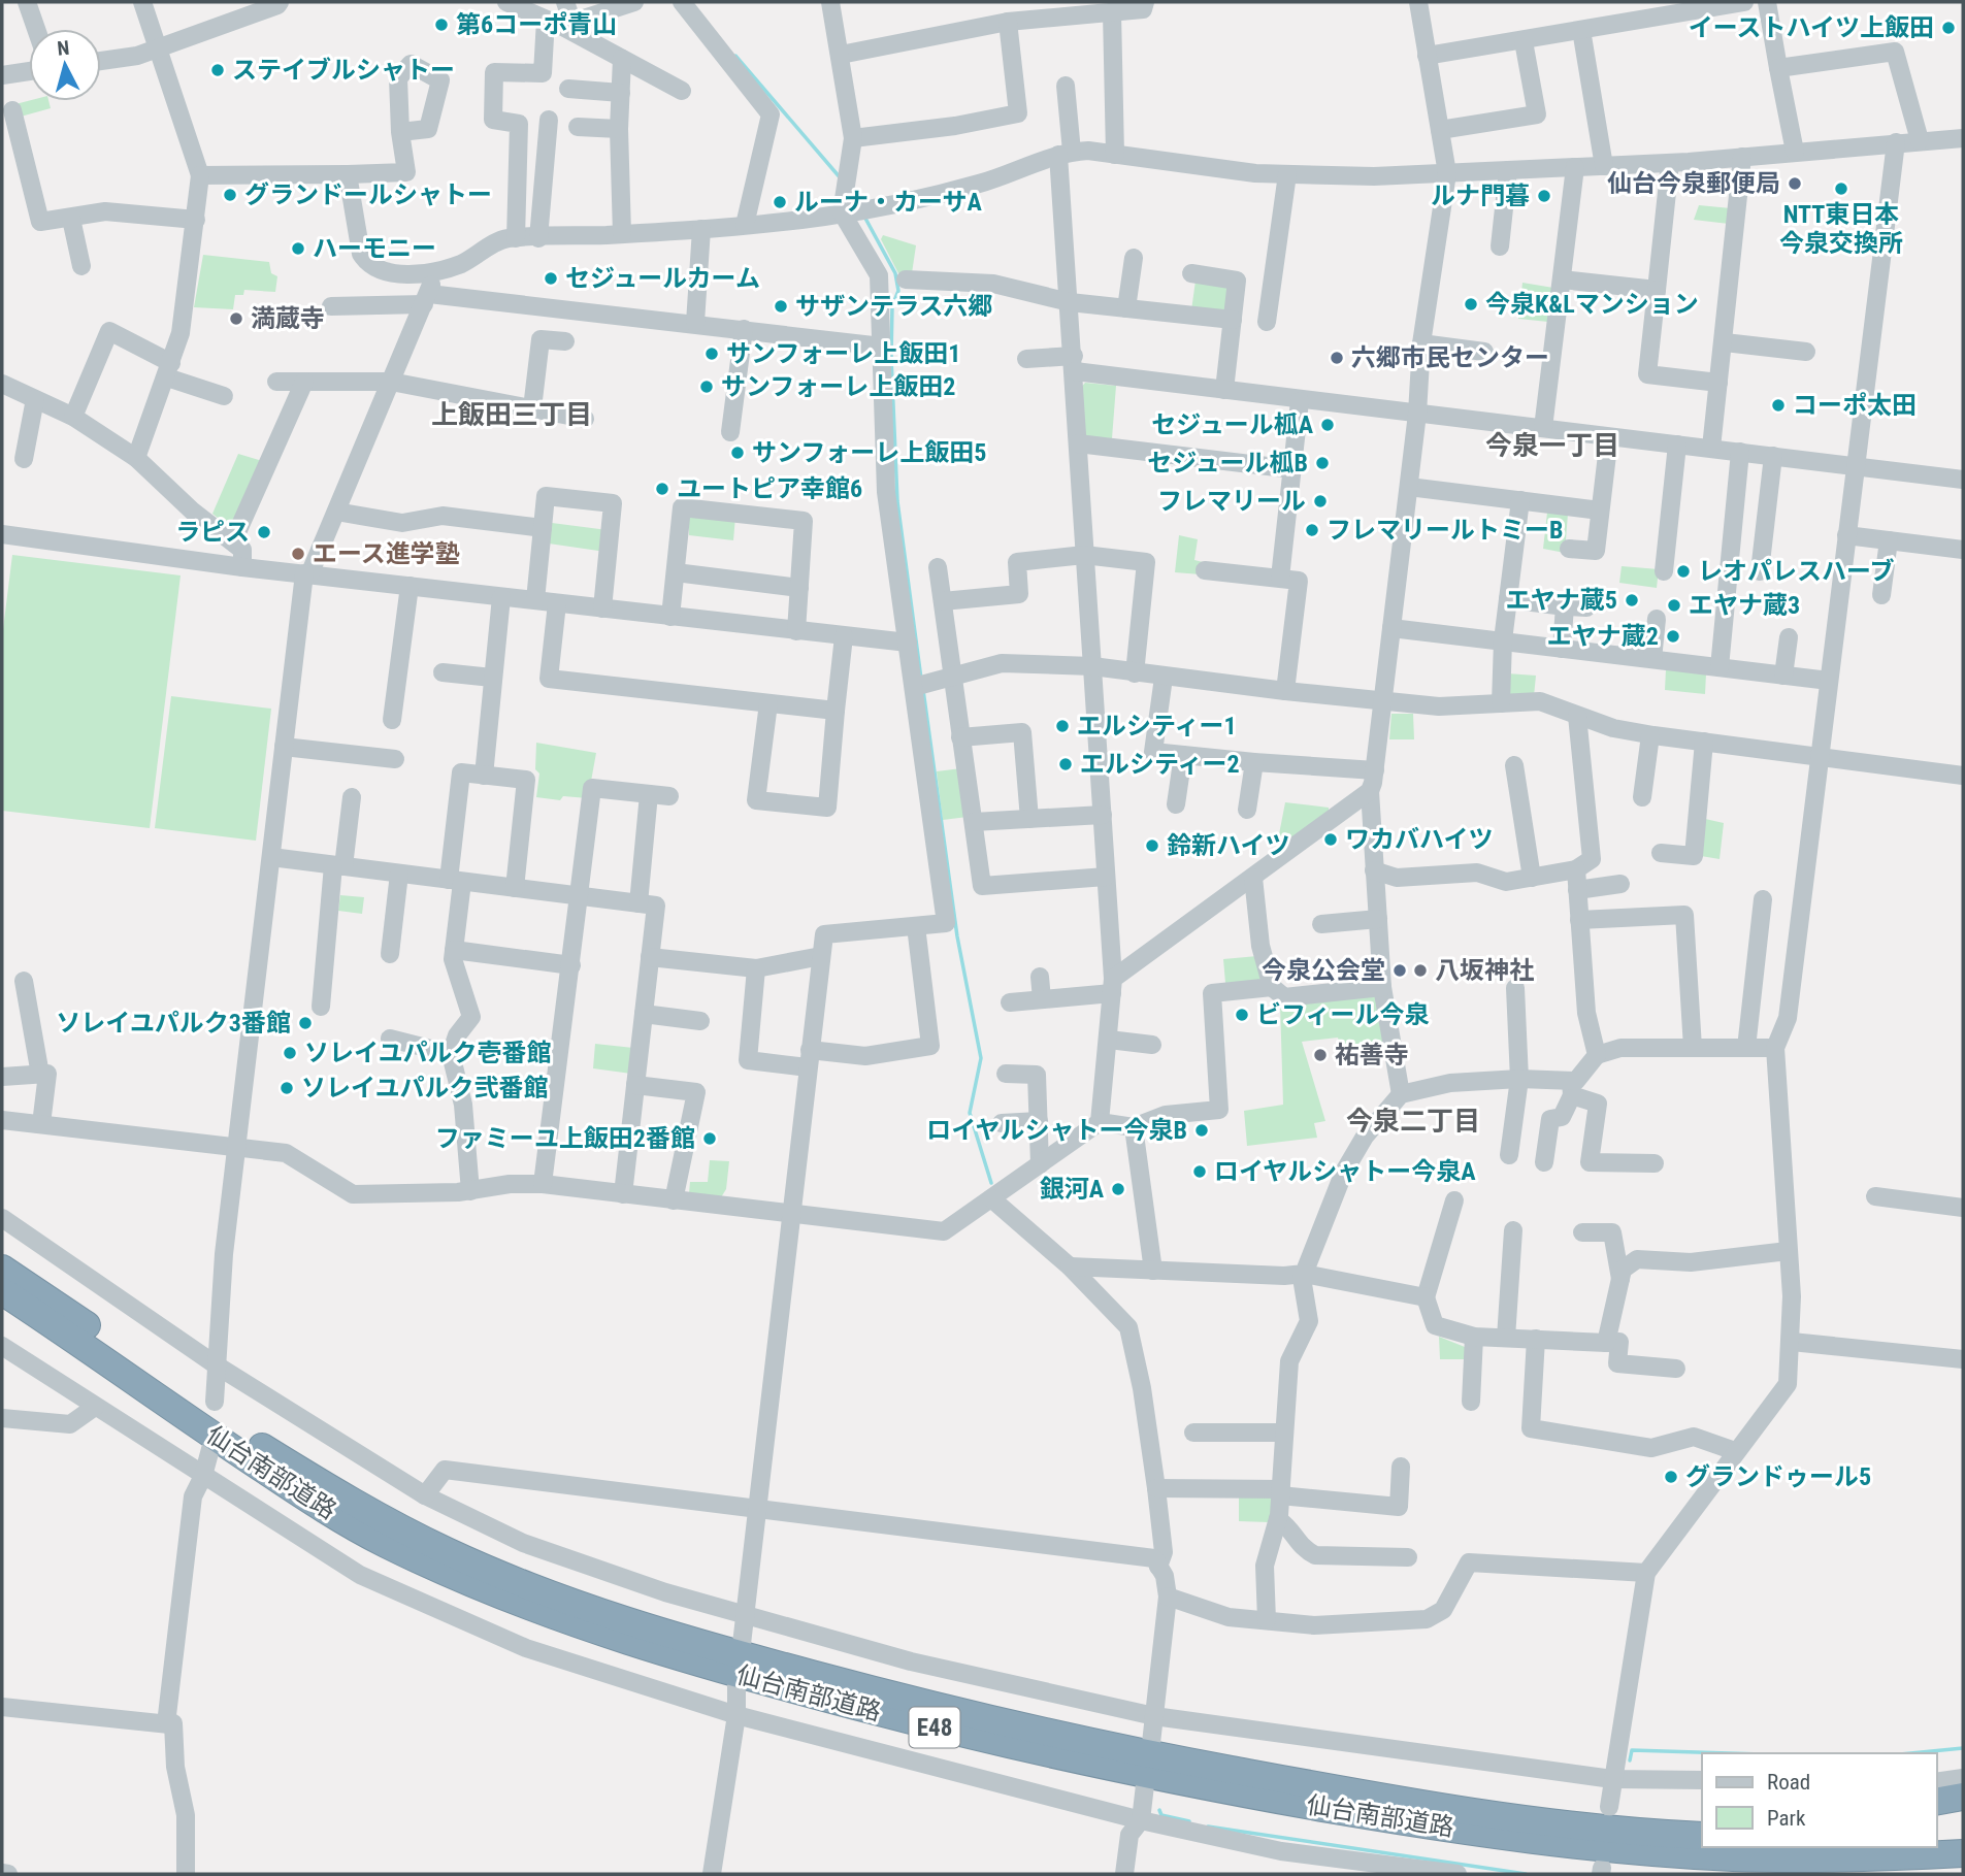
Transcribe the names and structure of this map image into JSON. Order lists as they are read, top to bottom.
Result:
{
  "streets": {
    "highway": ["仙台南部道路", "E48"]
  },
  "districts": ["上飯田三丁目", "今泉一丁目", "今泉二丁目"],
  "places": [
    "第6コーポ青山",
    "イーストハイツ上飯田",
    "ステイブルシャトー",
    "仙台今泉郵便局",
    "NTT東日本 今泉交換所",
    "グランドールシャトー",
    "ルナ門暮",
    "ルーナ・カーサA",
    "ハーモニー",
    "セジュールカーム",
    "今泉K&Lマンション",
    "サザンテラス六郷",
    "満蔵寺",
    "サンフォーレ上飯田1",
    "六郷市民センター",
    "サンフォーレ上飯田2",
    "コーポ太田",
    "セジュール柧A",
    "サンフォーレ上飯田5",
    "セジュール柧B",
    "ユートピア幸館6",
    "フレマリール",
    "フレマリールトミーB",
    "ラピス",
    "エース進学塾",
    "レオパレスハーブ",
    "エヤナ蔵5",
    "エヤナ蔵3",
    "エヤナ蔵2",
    "エルシティー1",
    "エルシティー2",
    "ワカバハイツ",
    "鈴新ハイツ",
    "今泉公会堂",
    "八坂神社",
    "ビフィール今泉",
    "ソレイユパルク3番館",
    "ソレイユパルク壱番館",
    "祐善寺",
    "ソレイユパルク弐番館",
    "ロイヤルシャトー今泉B",
    "ファミーユ上飯田2番館",
    "ロイヤルシャトー今泉A",
    "銀河A",
    "グランドゥール5"
  ],
  "legend": ["Road", "Park"],
  "north": "top"
}
